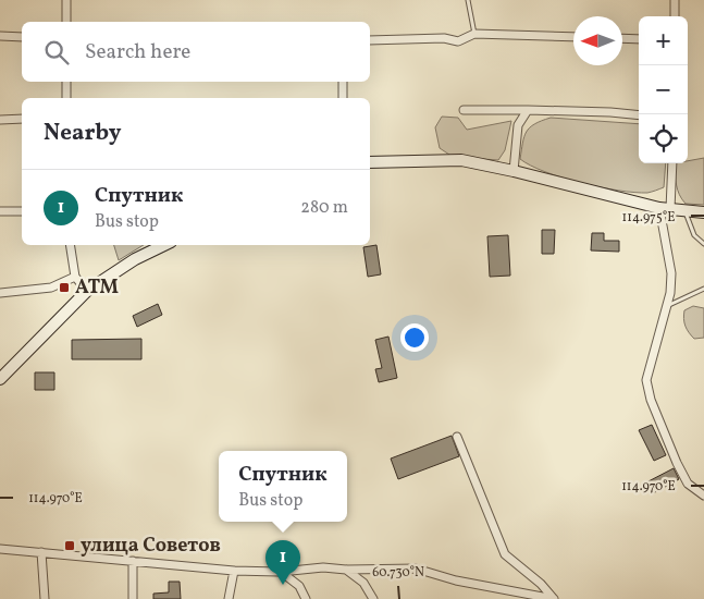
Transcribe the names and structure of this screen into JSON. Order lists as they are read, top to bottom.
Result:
{
  "places": {
    "transit": ["АТМ", "улица Советов"]
  },
  "north": "left",
  "page": {
    "map_buttons": ["+", "−"],
    "search": "Search here",
    "heading": "Nearby",
    "list": [
      {
        "mark": "1",
        "name": "Спутник",
        "note": "Bus stop",
        "value": "280 m"
      }
    ],
    "popup": ["Спутник", "Bus stop"],
    "pins": "1"
  },
  "coordinates": ["114.975°E", "114.970°E", "60.730°N"]
}
